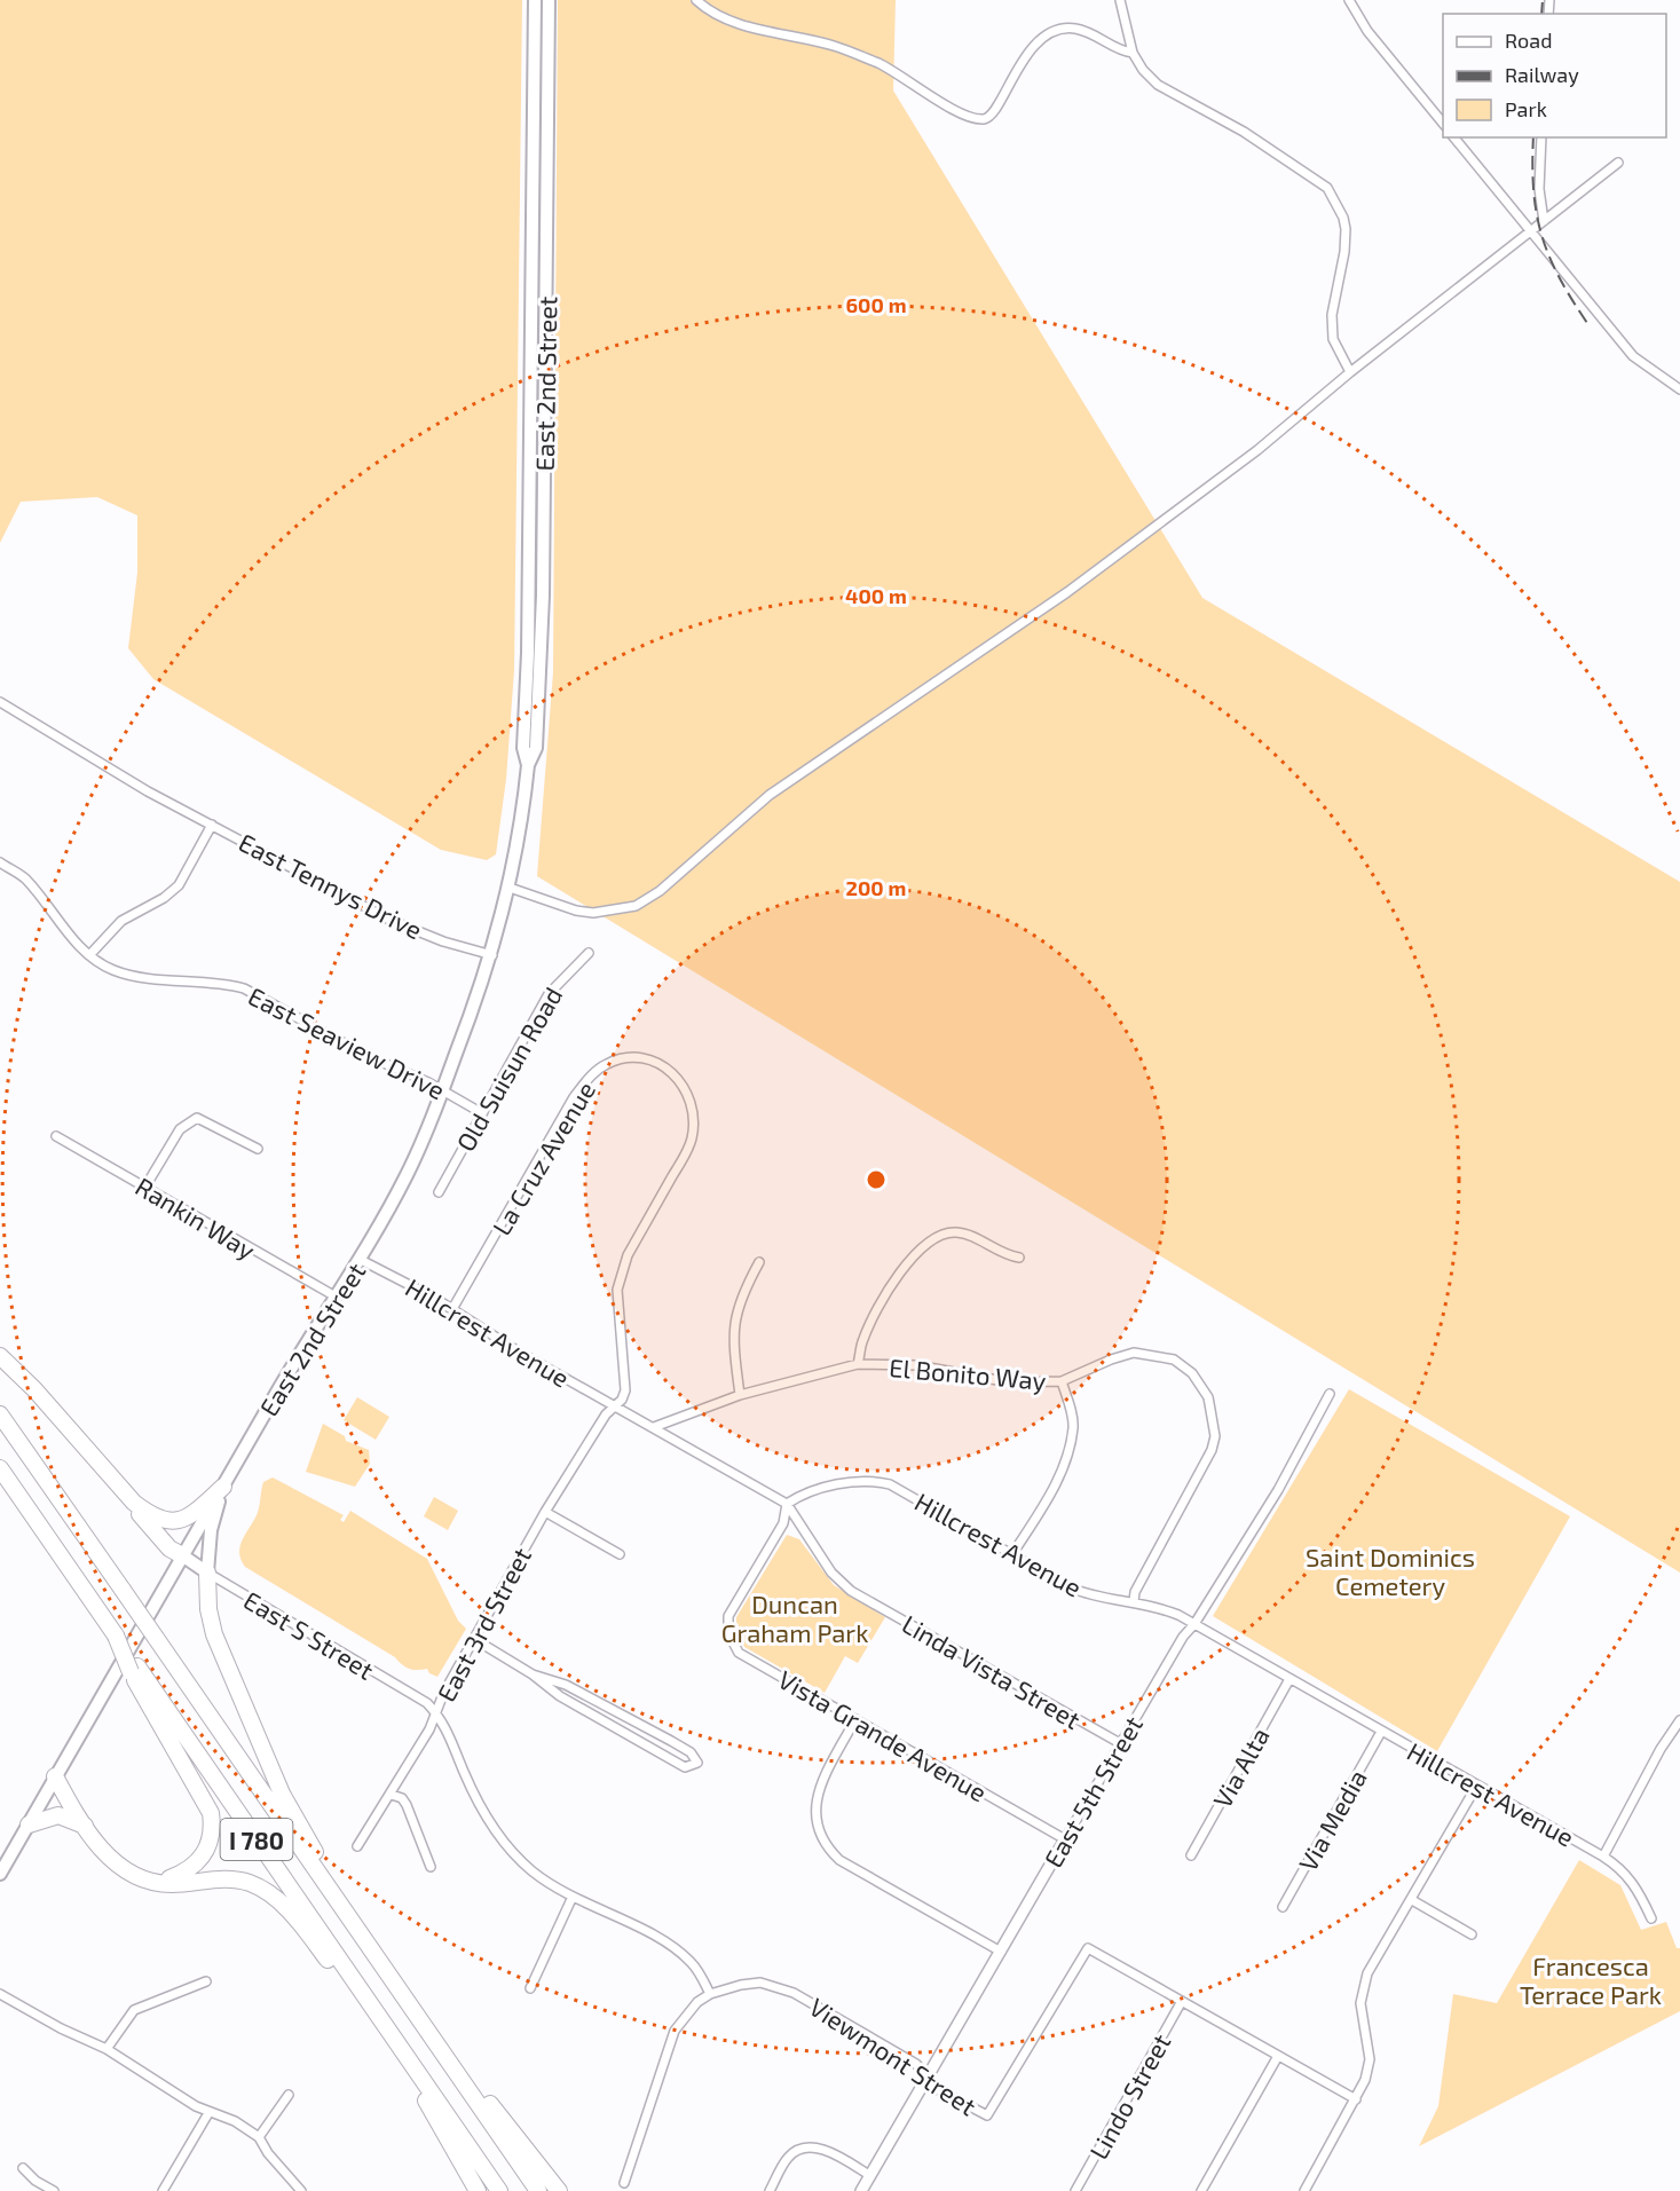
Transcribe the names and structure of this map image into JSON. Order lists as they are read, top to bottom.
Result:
{
  "streets": {
    "highway": ["I 780"],
    "main road": ["East 2nd Street", "East S Street"],
    "street": [
      "East Tennys Drive",
      "East Seaview Drive",
      "Old Suisun Road",
      "La Cruz Avenue",
      "Rankin Way",
      "Hillcrest Avenue",
      "El Bonito Way",
      "East 3rd Street",
      "Linda Vista Street",
      "Vista Grande Avenue",
      "Via Alta",
      "East 5th Street",
      "Via Media",
      "Viewmont Street",
      "Lindo Street"
    ]
  },
  "crossings": [
    ["East 2nd Street", "East Tennys Drive"],
    ["East 2nd Street", "East Seaview Drive"],
    ["East 2nd Street", "Rankin Way"],
    ["East 2nd Street", "Hillcrest Avenue"],
    ["East 2nd Street", "East S Street"],
    ["East Seaview Drive", "Old Suisun Road"],
    ["La Cruz Avenue", "Hillcrest Avenue"],
    ["La Cruz Avenue", "East 3rd Street"],
    ["Hillcrest Avenue", "El Bonito Way"],
    ["Hillcrest Avenue", "East 3rd Street"],
    ["Hillcrest Avenue", "Linda Vista Street"],
    ["Hillcrest Avenue", "Vista Grande Avenue"],
    ["Hillcrest Avenue", "Via Alta"],
    ["Hillcrest Avenue", "East 5th Street"],
    ["Hillcrest Avenue", "Via Media"],
    ["East 3rd Street", "East S Street"],
    ["Linda Vista Street", "Vista Grande Avenue"],
    ["Linda Vista Street", "East 5th Street"],
    ["Vista Grande Avenue", "East 5th Street"],
    ["East 5th Street", "Viewmont Street"],
    ["Viewmont Street", "Lindo Street"]
  ],
  "parks": ["Saint Dominics Cemetery", "Duncan Graham Park", "Francesca Terrace Park"],
  "legend": ["Road", "Railway", "Park"],
  "rings": ["600 m", "400 m", "200 m"]
}
